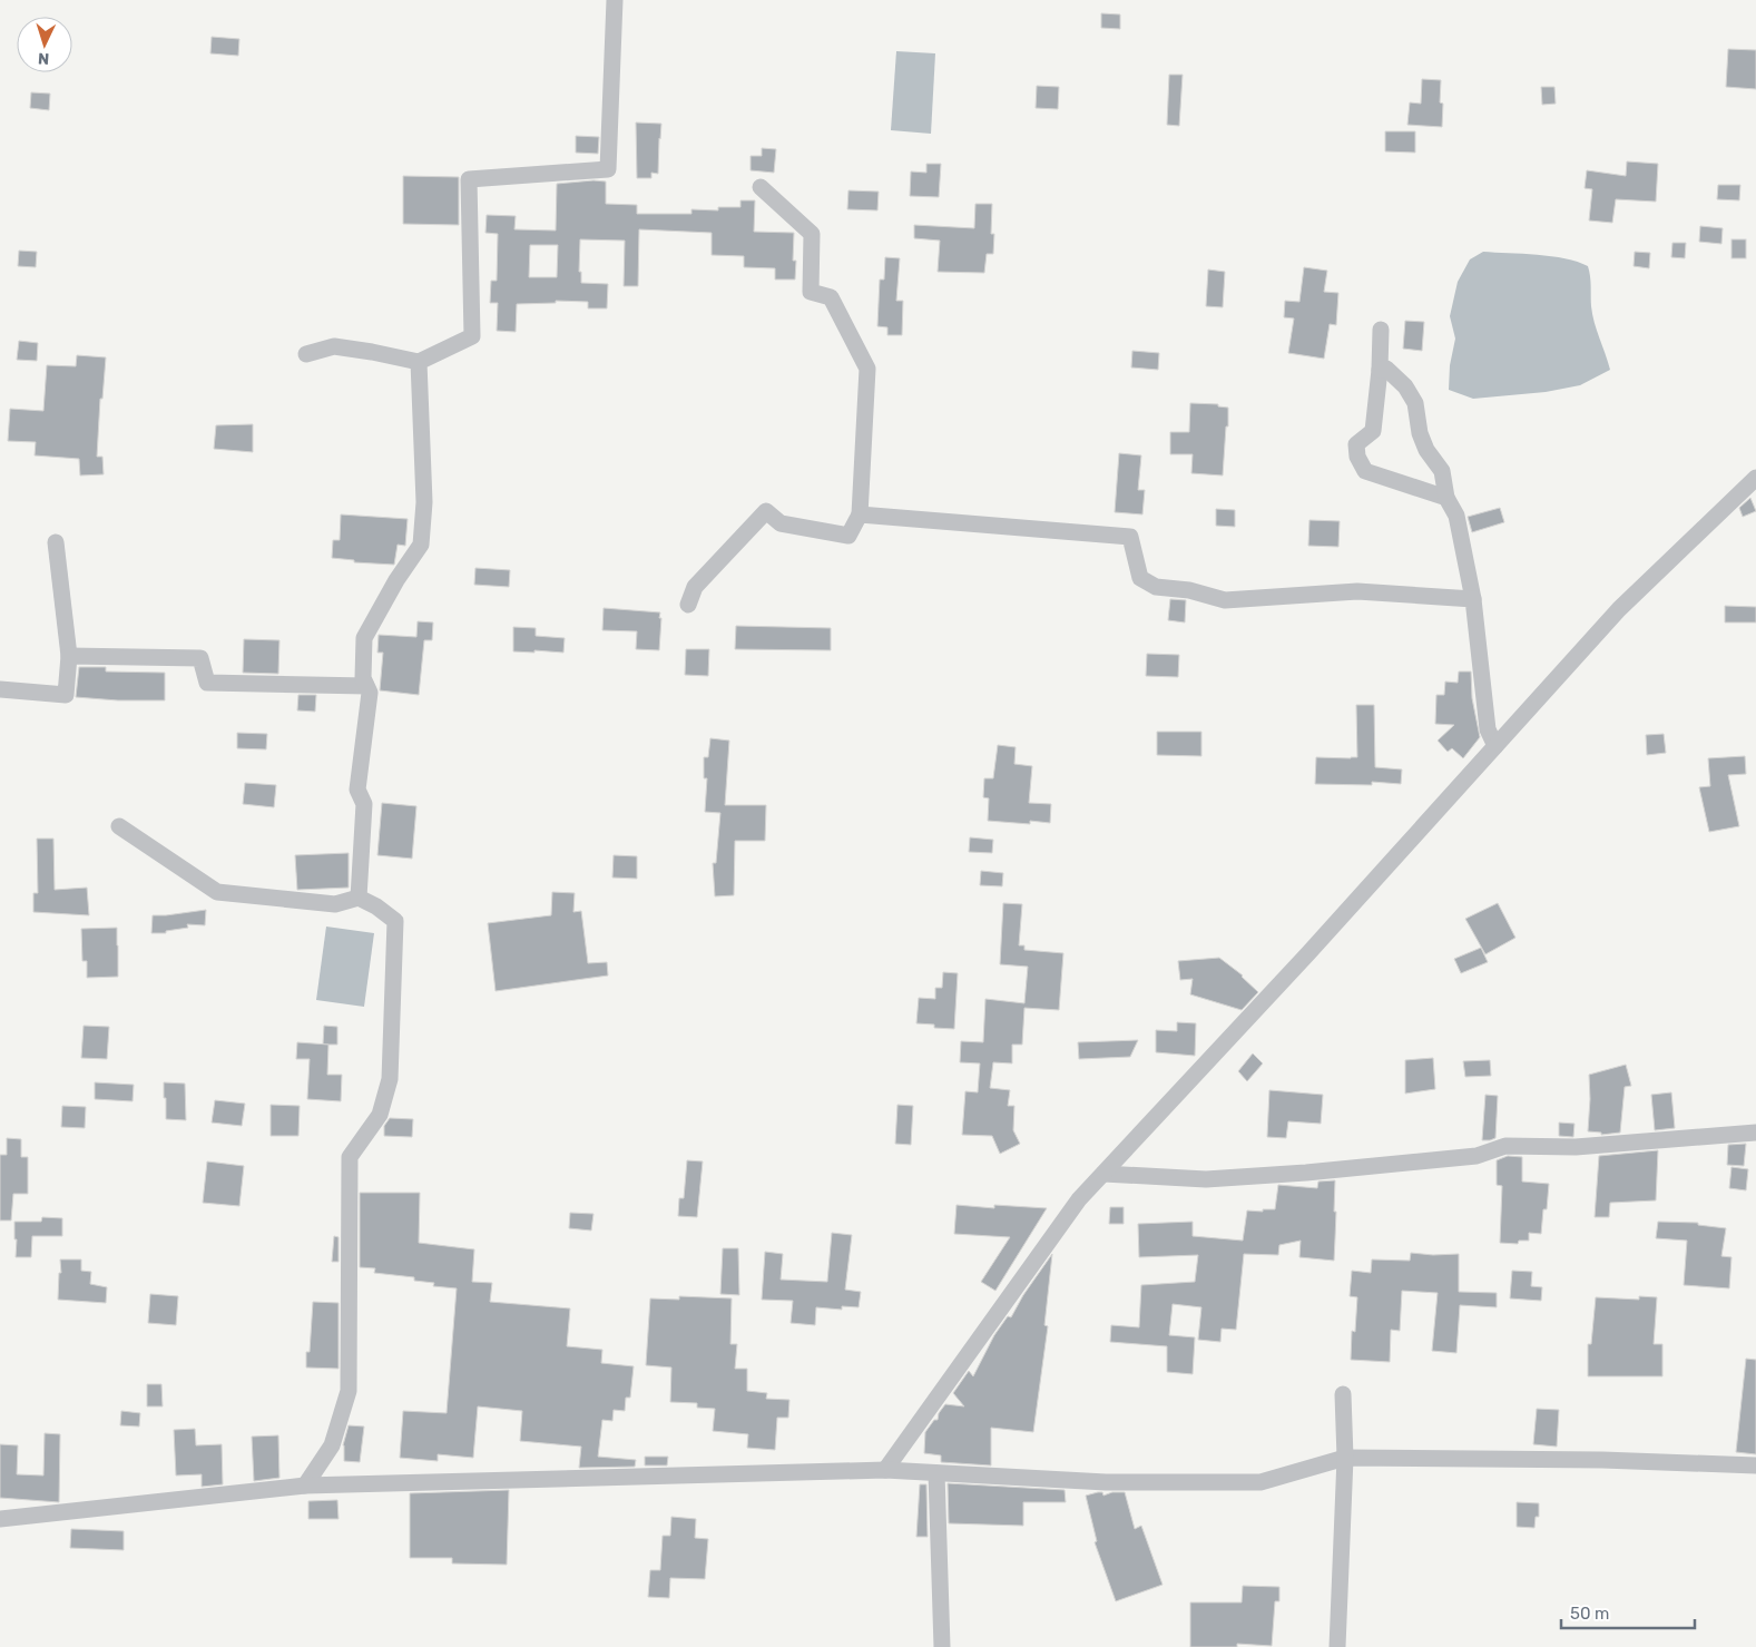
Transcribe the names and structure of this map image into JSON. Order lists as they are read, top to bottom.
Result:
{
  "scale_bar": "50 m",
  "north": "bottom"
}
